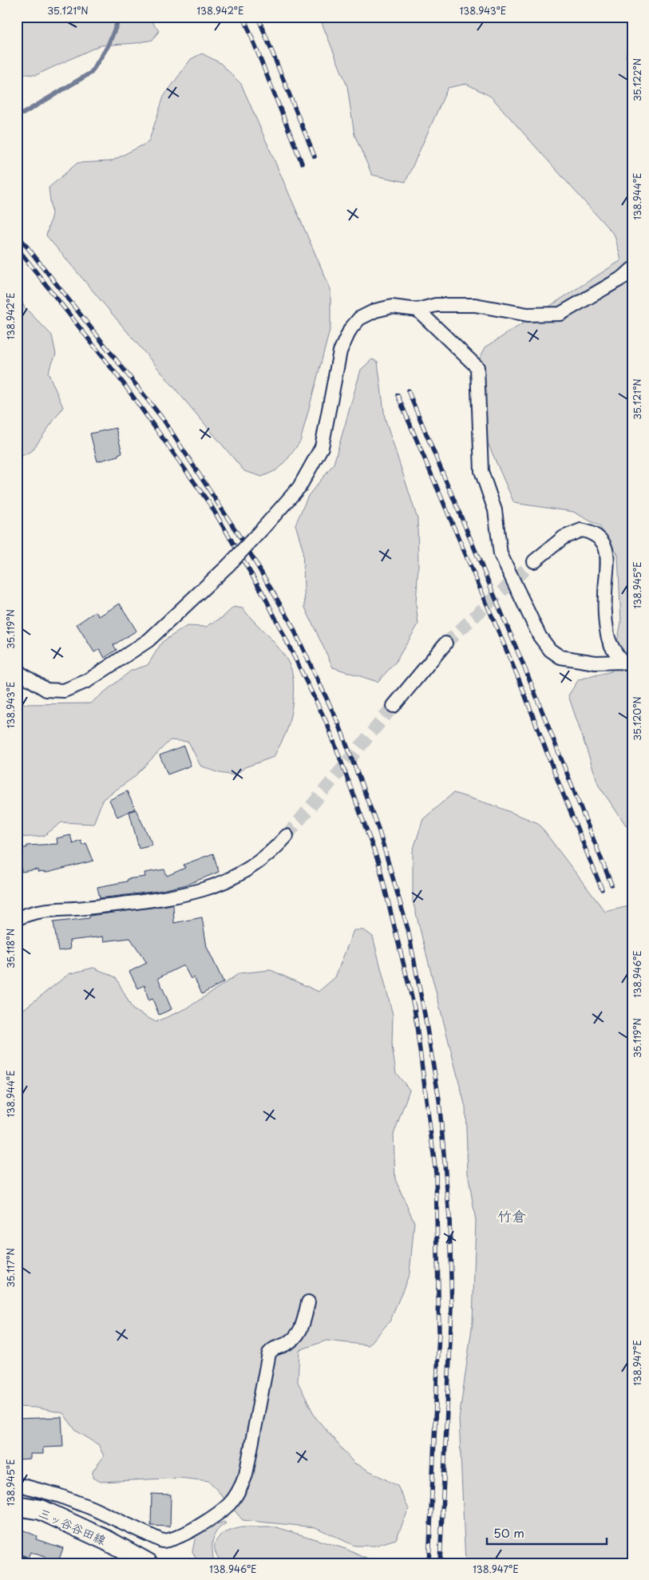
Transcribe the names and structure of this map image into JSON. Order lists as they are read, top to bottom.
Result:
{
  "streets": {
    "main road": ["三ッ谷谷田線"]
  },
  "districts": ["竹倉"],
  "scale_bar": "50 m",
  "coordinates": [
    "35.121°N",
    "138.942°E",
    "138.943°E",
    "35.122°N",
    "138.944°E",
    "138.945°E",
    "35.119°N",
    "35.120°N",
    "35.118°N",
    "138.946°E",
    "35.117°N",
    "138.947°E"
  ]
}
